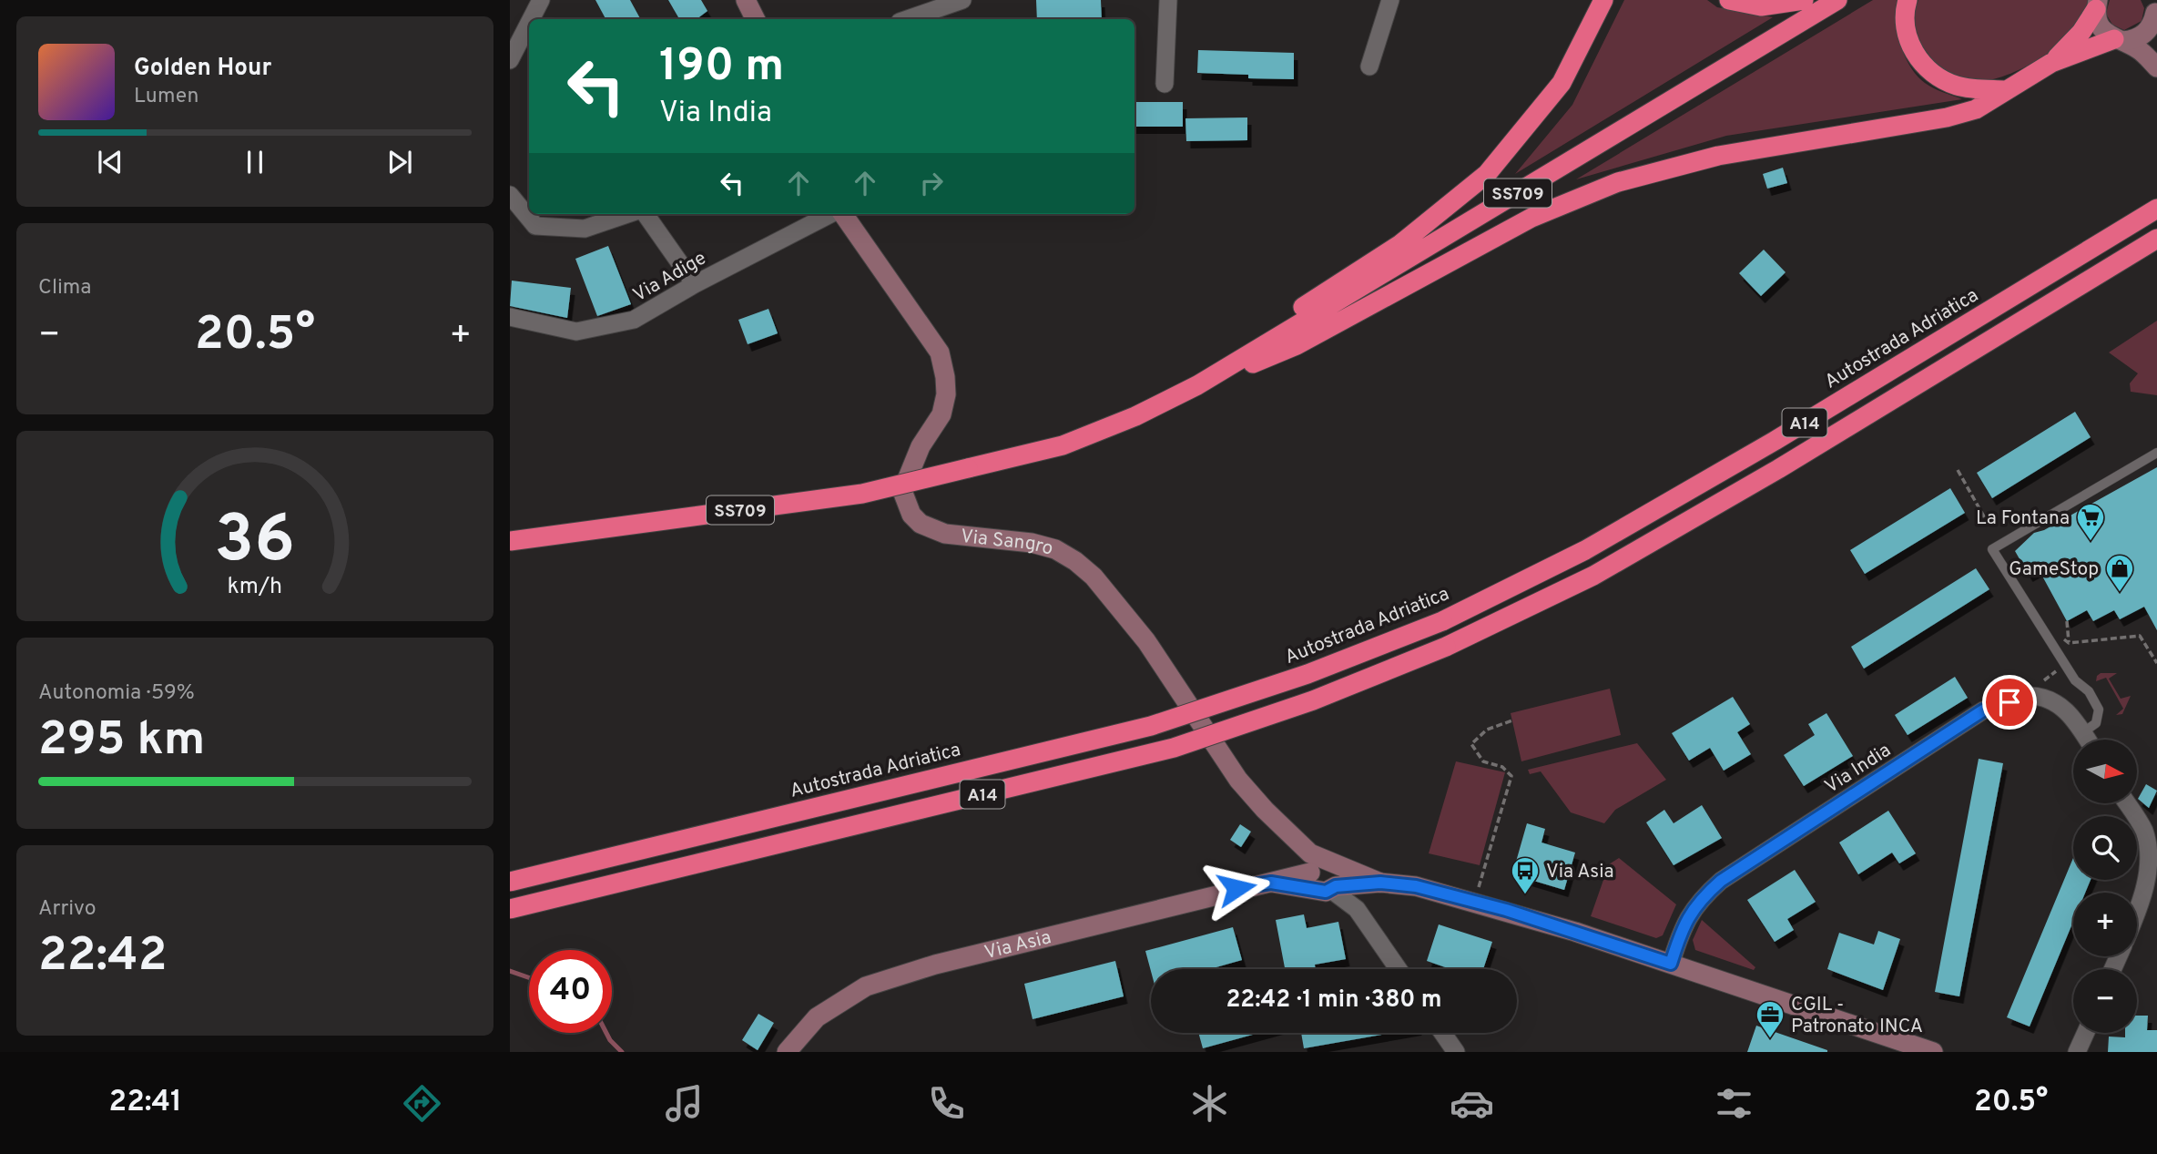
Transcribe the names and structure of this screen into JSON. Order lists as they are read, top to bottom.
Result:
{
  "streets": {
    "highway": ["SS709", "Autostrada Adriatica", "A14"],
    "street": [
      "Via Adige",
      "Via Sangro",
      "Via India",
      "Via Asia"
    ]
  },
  "crossings": [
    ["Via Sangro", "Via Asia"],
    ["Via India", "Via Asia"]
  ],
  "places": {
    "supermarket": ["La Fontana"],
    "shop": ["GameStop"],
    "bus stop": ["Via Asia"],
    "office": ["CGIL - Patronato INCA"]
  },
  "north": "right",
  "page": {
    "turn": ["190 m", "Via India"],
    "song": ["Golden Hour", "Lumen"],
    "tile": [
      "Clima",
      ["Autonomia · 59%", "295 km"],
      ["Arrivo", "22:42"]
    ],
    "heat": ["−", "20.5°", "+"],
    "map_buttons": ["+", "−"],
    "limit": "40",
    "trip": "22:42 · 1 min · 380 m",
    "tabs": ["22:41", "20.5°"],
    "gauge": ["36", "km/h"]
  }
}
